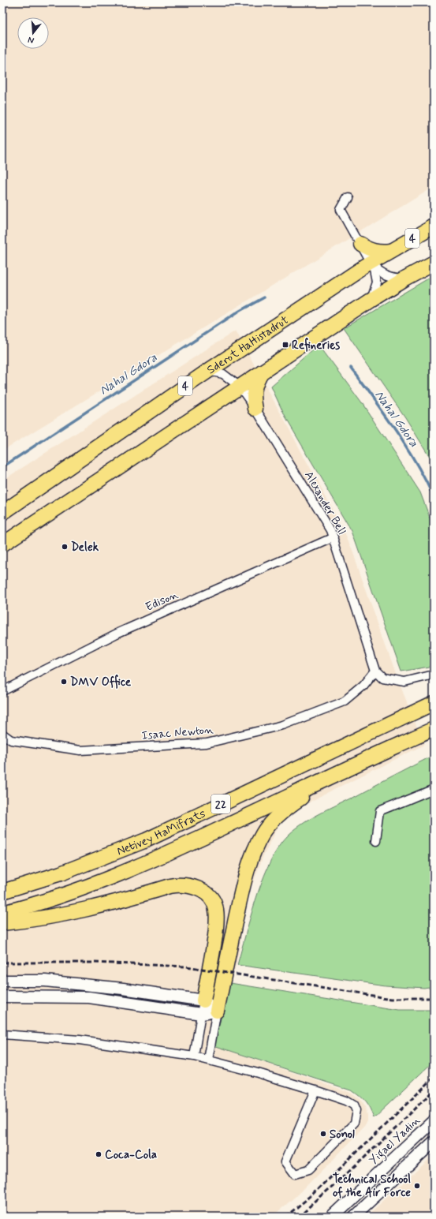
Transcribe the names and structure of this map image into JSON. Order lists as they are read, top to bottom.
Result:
{
  "streets": {
    "highway": [
      "4",
      "Sderot HaHistadrut",
      "22",
      "Netivey HaMifrats"
    ],
    "street": [
      "Alexander Bell",
      "Edison",
      "Isaac Newton",
      "Yigael Yadin"
    ]
  },
  "crossings": [
    ["Sderot HaHistadrut", "Alexander Bell"],
    ["Alexander Bell", "Edison"],
    ["Alexander Bell", "Isaac Newton"]
  ],
  "water": ["Nahal Gdora"],
  "places": {
    "transit": ["Refineries"],
    "other": [
      "Delek",
      "DMV Office",
      "Sonol",
      "Coca-Cola",
      "Technical School of the Air Force"
    ]
  },
  "north": "bottom"
}
